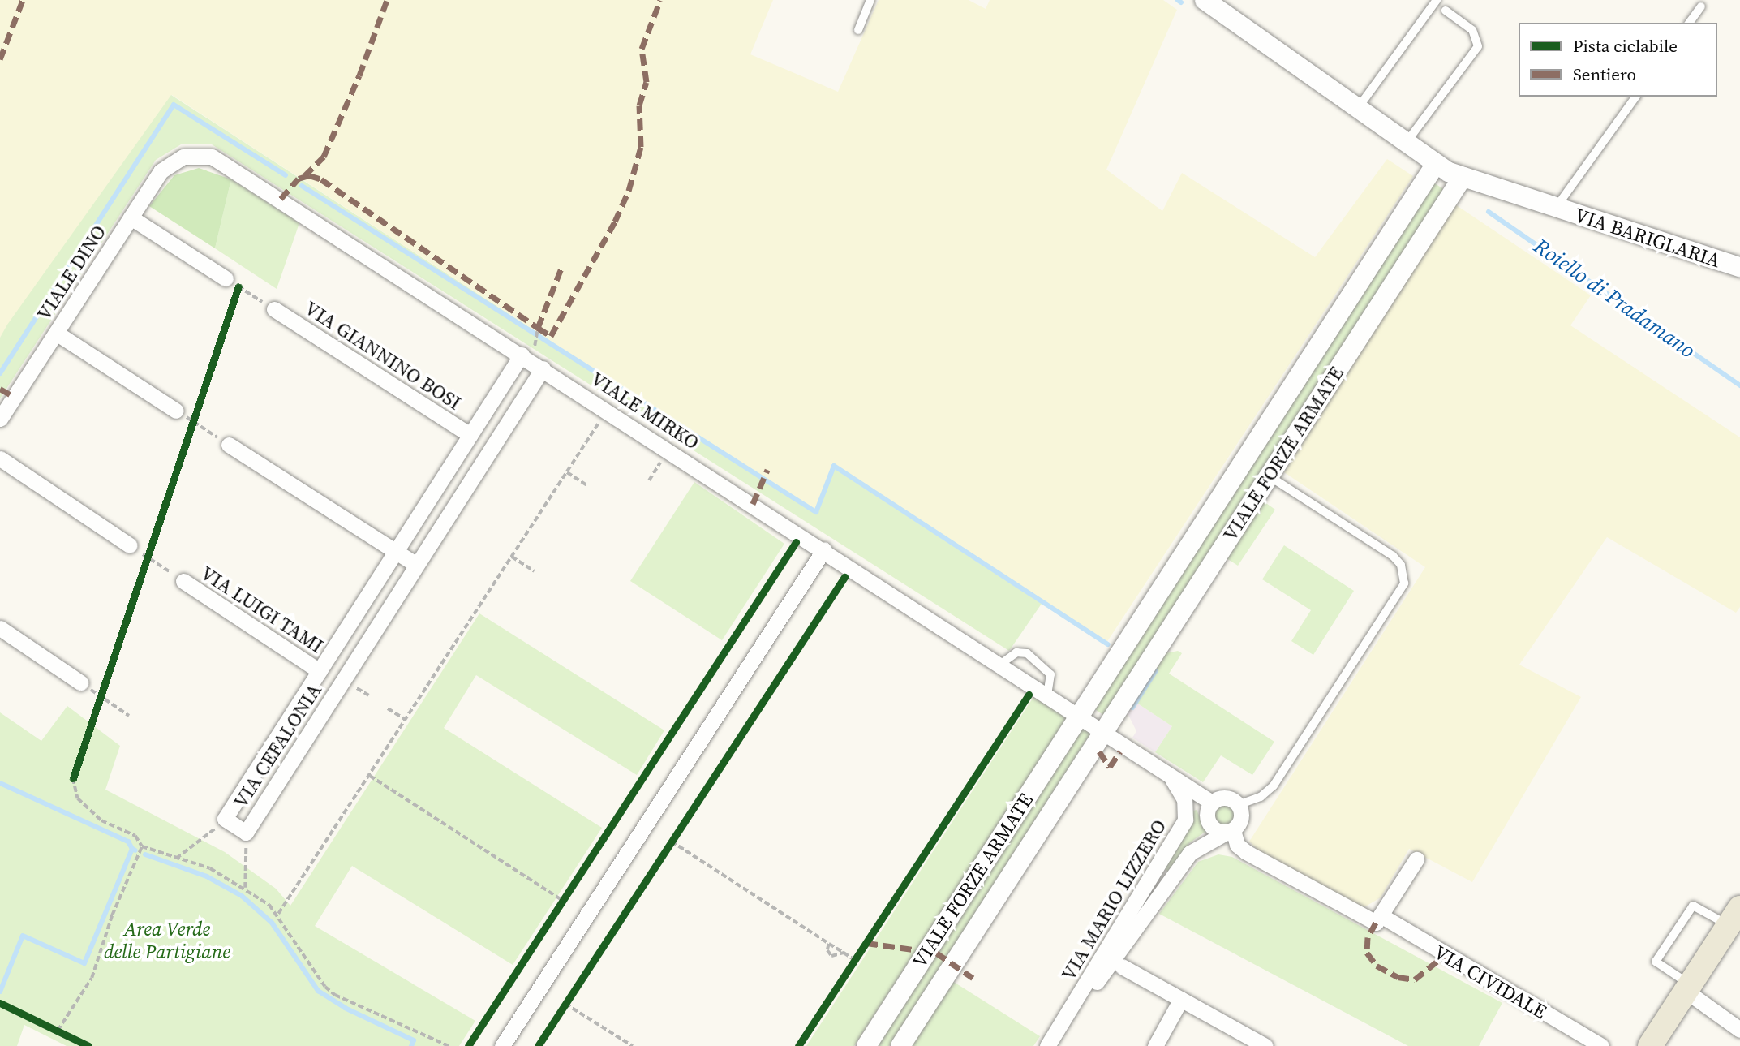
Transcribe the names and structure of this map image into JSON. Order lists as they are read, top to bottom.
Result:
{
  "streets": {
    "street": [
      "VIA BARIGLARIA",
      "VIALE DINO",
      "VIA GIANNINO BOSI",
      "VIALE MIRKO",
      "VIALE FORZE ARMATE",
      "VIA LUIGI TAMI",
      "VIA CEFALONIA",
      "VIA MARIO LIZZERO",
      "VIA CIVIDALE"
    ]
  },
  "crossings": [
    ["VIA BARIGLARIA", "VIALE FORZE ARMATE"],
    ["VIALE DINO", "VIALE MIRKO"],
    ["VIA GIANNINO BOSI", "VIA CEFALONIA"],
    ["VIALE MIRKO", "VIALE FORZE ARMATE"],
    ["VIALE MIRKO", "VIA CEFALONIA"],
    ["VIALE FORZE ARMATE", "VIA MARIO LIZZERO"],
    ["VIA LUIGI TAMI", "VIA CEFALONIA"]
  ],
  "water": ["Roiello di Pradamano"],
  "parks": ["Area Verde delle Partigiane"],
  "legend": ["Pista ciclabile", "Sentiero"]
}
